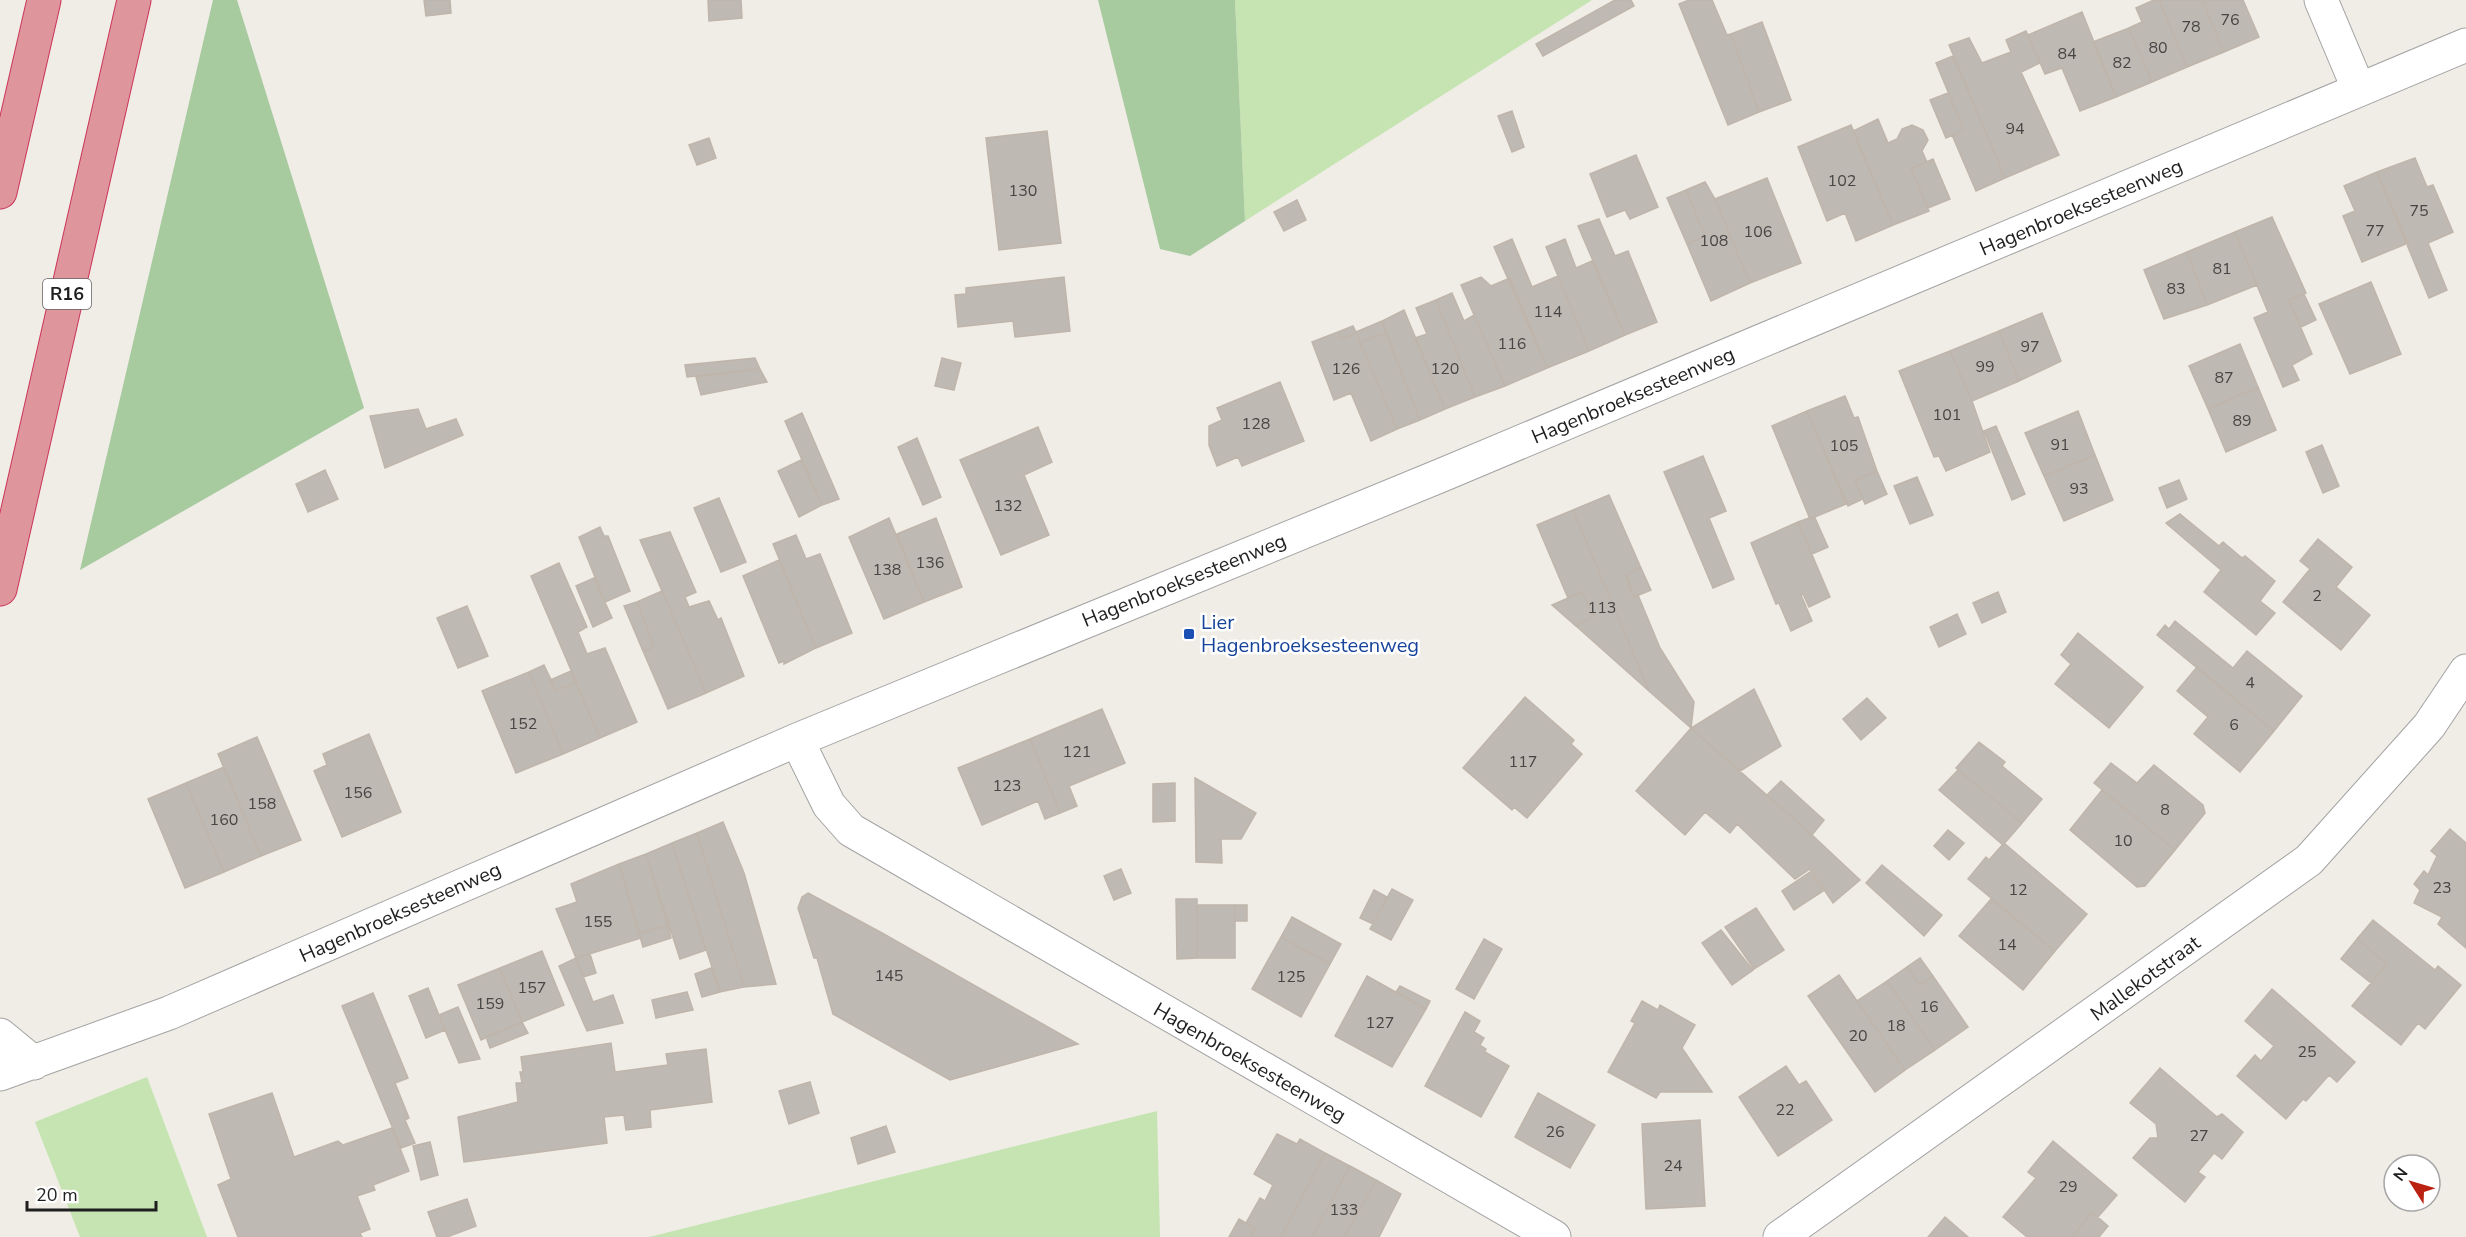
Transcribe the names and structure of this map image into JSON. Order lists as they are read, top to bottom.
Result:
{
  "streets": {
    "highway": ["R16"],
    "street": ["Hagenbroeksesteenweg", "Mallekotstraat"]
  },
  "places": {
    "transit": ["Lier Hagenbroeksesteenweg"]
  },
  "house_numbers": [
    "76",
    "78",
    "80",
    "84",
    "82",
    "94",
    "102",
    "130",
    "75",
    "77",
    "106",
    "108",
    "81",
    "83",
    "114",
    "116",
    "97",
    "99",
    "126",
    "120",
    "87",
    "101",
    "89",
    "128",
    "91",
    "105",
    "93",
    "132",
    "136",
    "138",
    "2",
    "113",
    "4",
    "152",
    "6",
    "121",
    "117",
    "123",
    "156",
    "158",
    "8",
    "160",
    "10",
    "23",
    "12",
    "155",
    "14",
    "145",
    "125",
    "157",
    "159",
    "16",
    "127",
    "18",
    "20",
    "25",
    "22",
    "26",
    "27",
    "24",
    "29",
    "133"
  ],
  "scale_bar": "20 m",
  "north": "top left"
}
